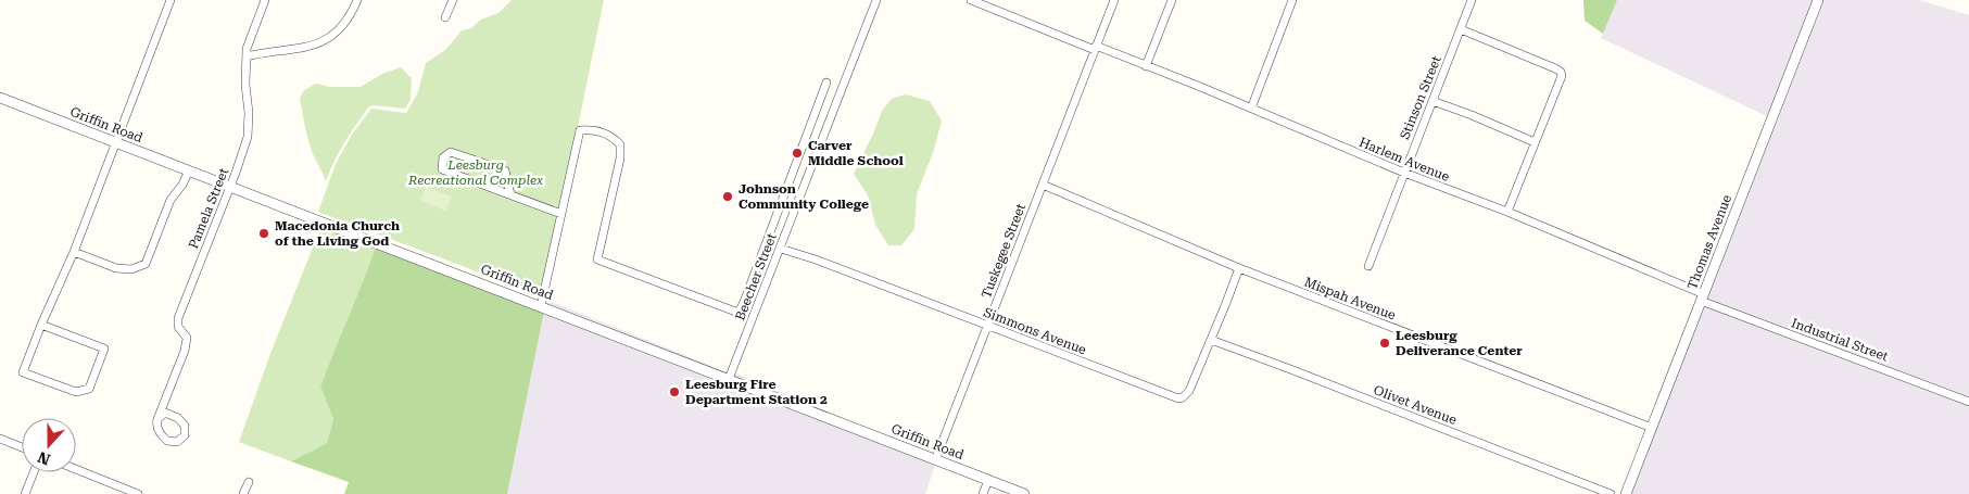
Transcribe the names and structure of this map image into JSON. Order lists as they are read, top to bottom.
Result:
{
  "streets": {
    "street": [
      "Stinson Street",
      "Griffin Road",
      "Harlem Avenue",
      "Pamela Street",
      "Thomas Avenue",
      "Tuskegee Street",
      "Beecher Street",
      "Mispah Avenue",
      "Simmons Avenue",
      "Industrial Street",
      "Olivet Avenue"
    ]
  },
  "crossings": [
    ["Stinson Street", "Harlem Avenue"],
    ["Griffin Road", "Pamela Street"],
    ["Griffin Road", "Tuskegee Street"],
    ["Griffin Road", "Beecher Street"],
    ["Harlem Avenue", "Thomas Avenue"],
    ["Harlem Avenue", "Tuskegee Street"],
    ["Harlem Avenue", "Industrial Street"],
    ["Thomas Avenue", "Mispah Avenue"],
    ["Thomas Avenue", "Industrial Street"],
    ["Tuskegee Street", "Mispah Avenue"],
    ["Tuskegee Street", "Simmons Avenue"],
    ["Beecher Street", "Simmons Avenue"],
    ["Simmons Avenue", "Olivet Avenue"]
  ],
  "parks": ["Leesburg Recreational Complex"],
  "places": [
    "Carver Middle School",
    "Johnson Community College",
    "Macedonia Church of the Living God",
    "Leesburg Deliverance Center",
    "Leesburg Fire Department Station 2"
  ],
  "north": "bottom"
}
